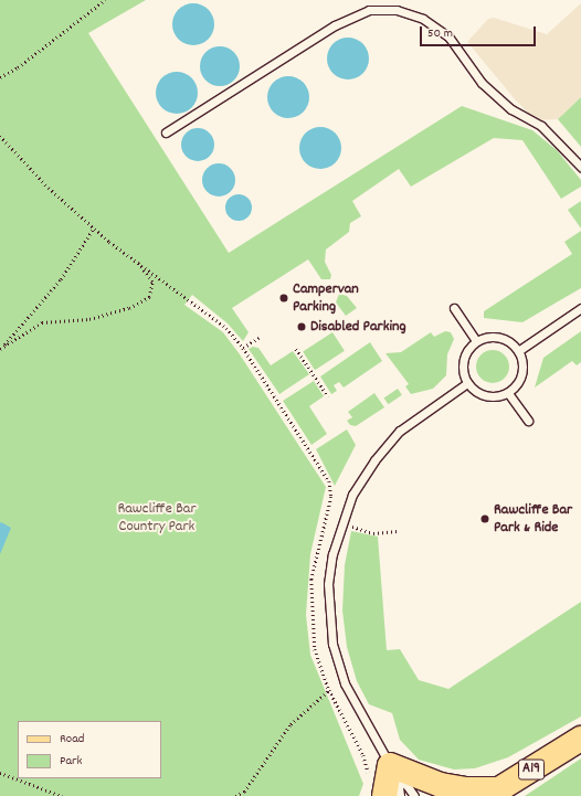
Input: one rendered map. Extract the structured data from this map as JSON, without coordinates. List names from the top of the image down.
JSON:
{
  "streets": {
    "main road": ["A19"]
  },
  "parks": ["Rawcliffe Bar Country Park"],
  "places": ["Campervan Parking", "Disabled Parking", "Rawcliffe Bar Park & Ride"],
  "legend": ["Road", "Park"],
  "scale_bar": "50 m"
}
